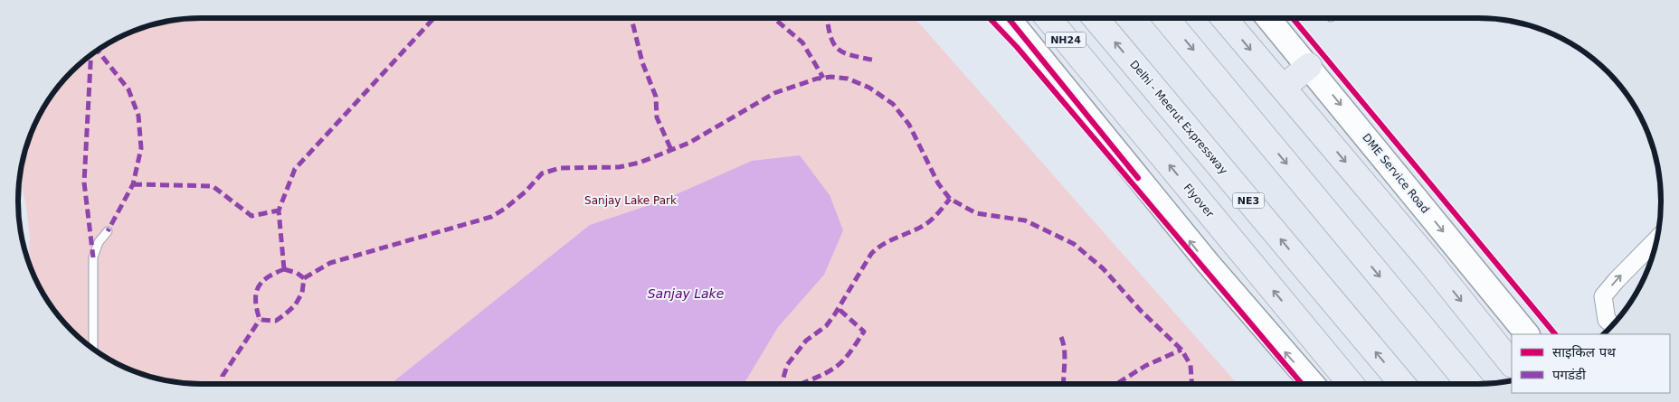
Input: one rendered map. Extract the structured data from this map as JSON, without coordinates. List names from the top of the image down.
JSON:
{
  "streets": {
    "highway": [
      "NH24",
      "Delhi - Meerut Expressway",
      "Flyover",
      "NE3"
    ],
    "street": ["DME Service Road"]
  },
  "water": ["Sanjay Lake"],
  "parks": ["Sanjay Lake Park"],
  "legend": ["साइकिल पथ", "पगडंडी"]
}
